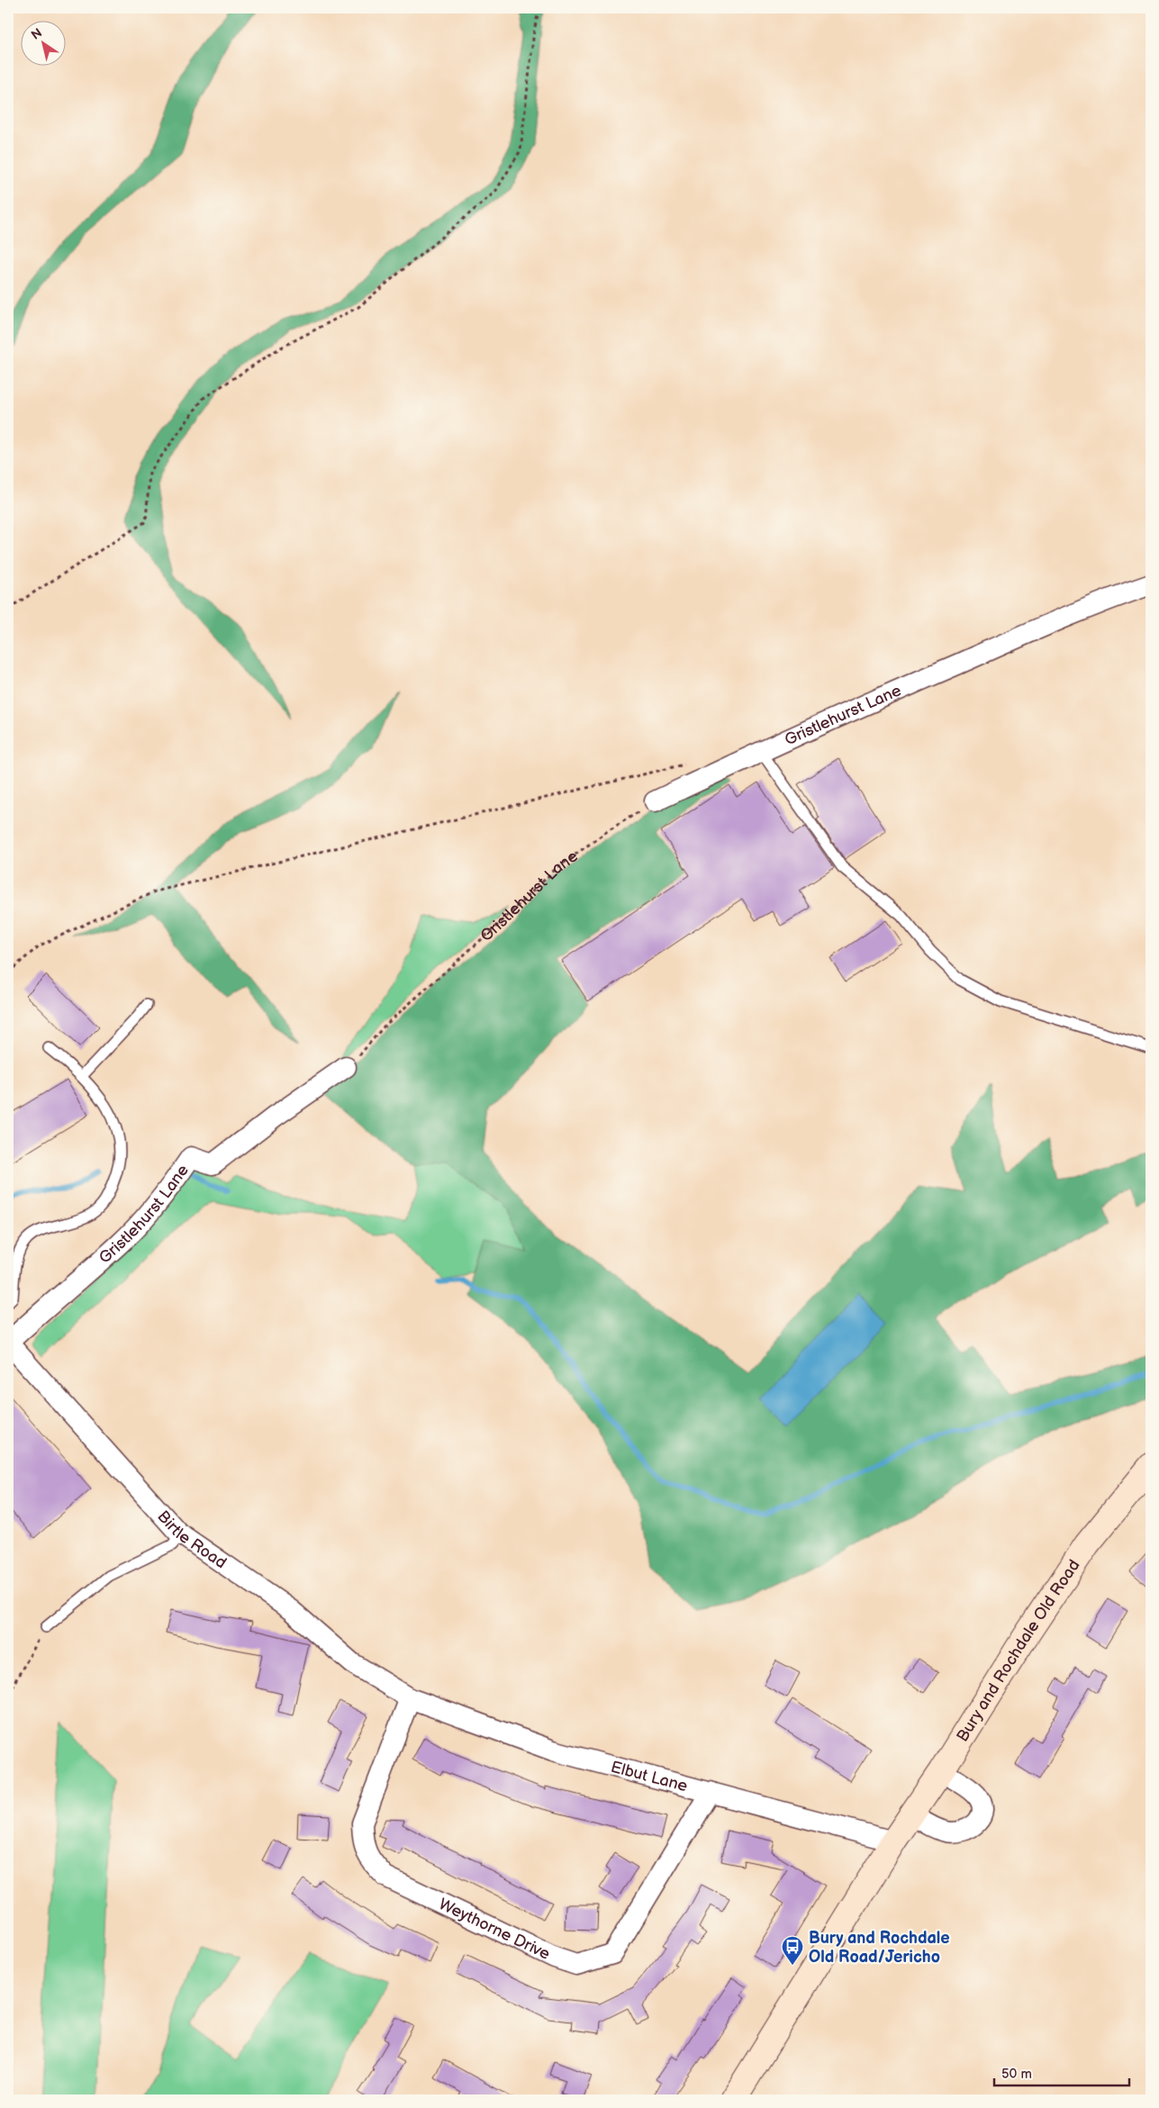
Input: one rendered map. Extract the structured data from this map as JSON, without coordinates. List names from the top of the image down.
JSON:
{
  "streets": {
    "main road": ["Bury and Rochdale Old Road"],
    "street": [
      "Gristlehurst Lane",
      "Birtle Road",
      "Elbut Lane",
      "Weythorne Drive"
    ]
  },
  "crossings": [
    ["Gristlehurst Lane", "Birtle Road"],
    ["Birtle Road", "Elbut Lane"],
    ["Birtle Road", "Weythorne Drive"],
    ["Bury and Rochdale Old Road", "Elbut Lane"],
    ["Elbut Lane", "Weythorne Drive"]
  ],
  "places": {
    "bus stop": ["Bury and Rochdale Old Road/Jericho"]
  },
  "scale_bar": "50 m",
  "north": "top left"
}
